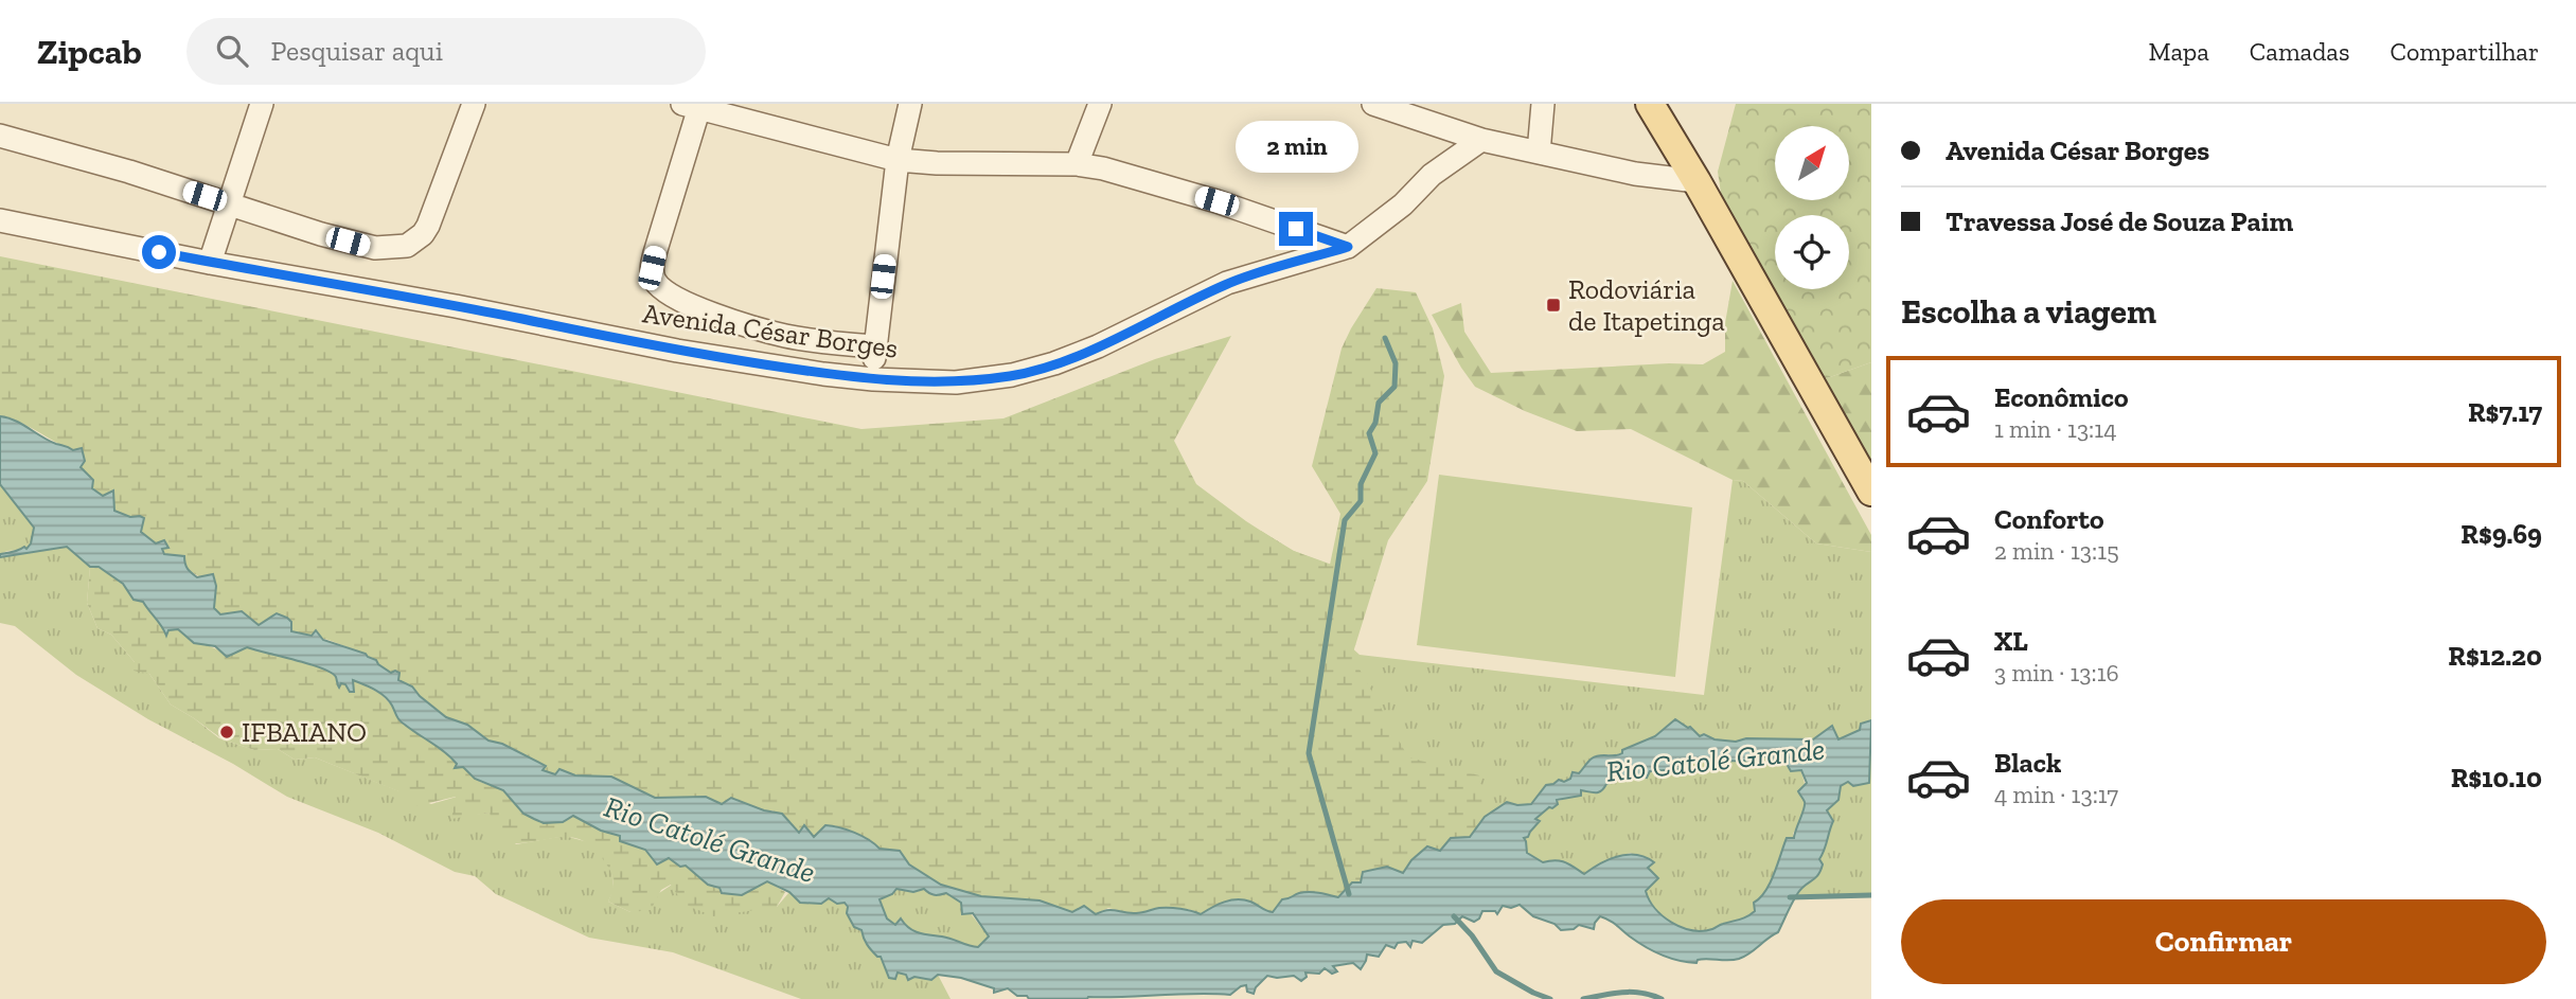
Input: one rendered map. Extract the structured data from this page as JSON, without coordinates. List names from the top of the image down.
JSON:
{
  "streets": {
    "street": ["Avenida César Borges"]
  },
  "water": ["Rio Catolé Grande"],
  "places": {
    "transit": ["Rodoviária de Itapetinga"],
    "other": ["IFBAIANO"]
  },
  "north": "top right",
  "page": {
    "header": "Zipcab",
    "search": "Pesquisar aqui",
    "nav": ["Mapa", "Camadas", "Compartilhar"],
    "banner": ["Avenida César Borges", "Travessa José de Souza Paim"],
    "bubble": "2 min",
    "heading": "Escolha a viagem",
    "list": [
      {
        "name": "Econômico",
        "note": "1 min · 13:14",
        "value": "R$7.17"
      },
      {
        "name": "Conforto",
        "note": "2 min · 13:15",
        "value": "R$9.69"
      },
      {
        "name": "XL",
        "note": "3 min · 13:16",
        "value": "R$12.20"
      },
      {
        "name": "Black",
        "note": "4 min · 13:17",
        "value": "R$10.10"
      }
    ],
    "buttons": "Confirmar"
  }
}
